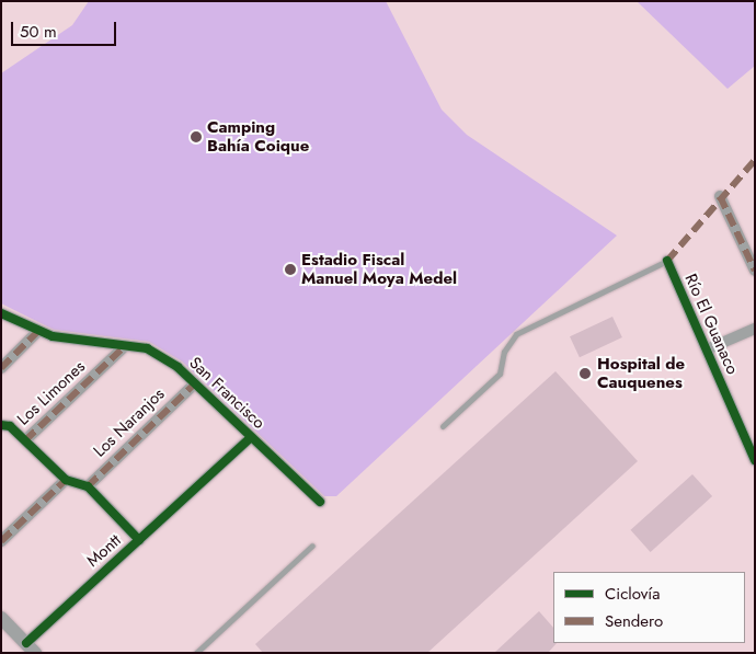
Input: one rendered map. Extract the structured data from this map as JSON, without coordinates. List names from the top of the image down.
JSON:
{
  "streets": {
    "street": [
      "Río El Guanaco",
      "Los Limones",
      "San Francisco",
      "Los Naranjos",
      "Montt"
    ]
  },
  "crossings": [
    ["Los Limones", "San Francisco"],
    ["San Francisco", "Los Naranjos"],
    ["San Francisco", "Montt"]
  ],
  "places": ["Camping Bahía Coique", "Estadio Fiscal Manuel Moya Medel", "Hospital de Cauquenes"],
  "legend": ["Ciclovía", "Sendero"],
  "scale_bar": "50 m"
}
